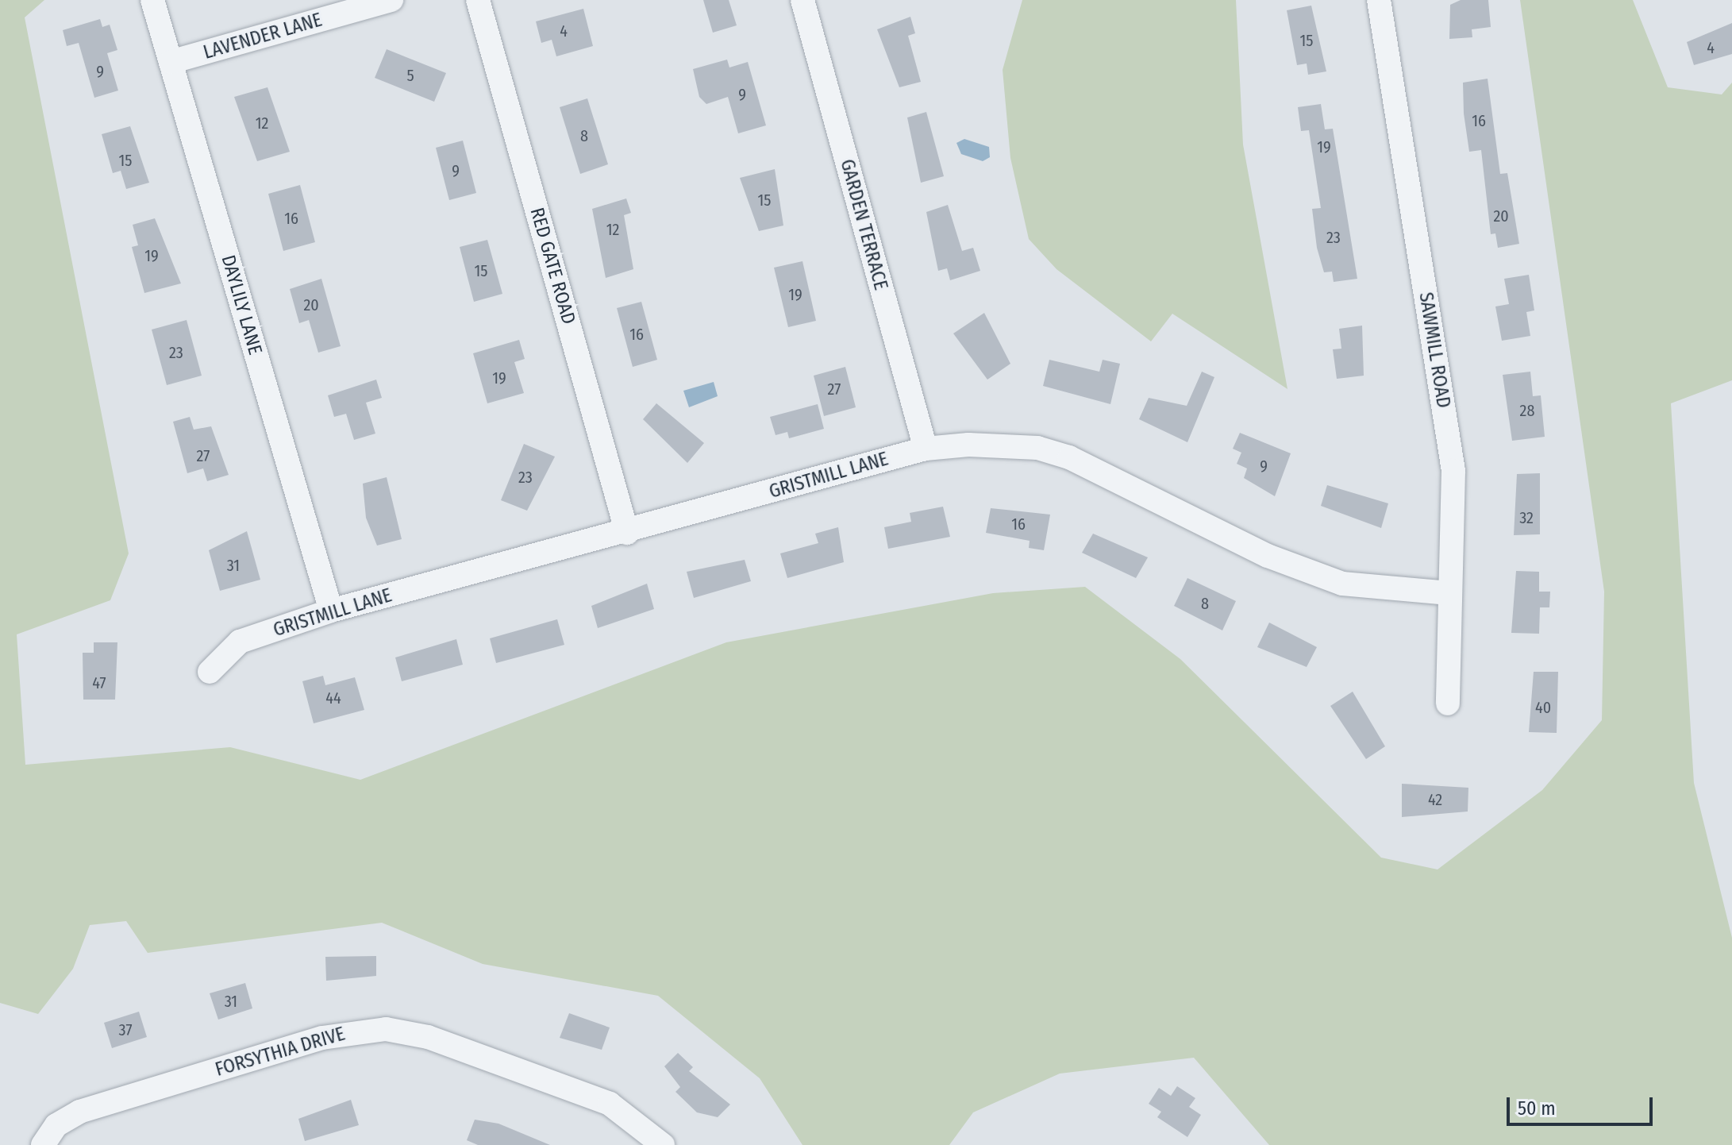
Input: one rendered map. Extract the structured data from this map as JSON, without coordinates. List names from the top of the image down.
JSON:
{
  "streets": {
    "street": [
      "LAVENDER LANE",
      "GARDEN TERRACE",
      "RED GATE ROAD",
      "DAYLILY LANE",
      "SAWMILL ROAD",
      "GRISTMILL LANE",
      "FORSYTHIA DRIVE"
    ]
  },
  "crossings": [
    ["LAVENDER LANE", "DAYLILY LANE"],
    ["GARDEN TERRACE", "GRISTMILL LANE"],
    ["RED GATE ROAD", "GRISTMILL LANE"],
    ["DAYLILY LANE", "GRISTMILL LANE"],
    ["SAWMILL ROAD", "GRISTMILL LANE"]
  ],
  "house_numbers": [
    "4",
    "15",
    "4",
    "9",
    "5",
    "9",
    "16",
    "12",
    "8",
    "19",
    "15",
    "9",
    "15",
    "20",
    "16",
    "12",
    "23",
    "19",
    "15",
    "19",
    "20",
    "16",
    "23",
    "19",
    "27",
    "28",
    "27",
    "9",
    "23",
    "32",
    "16",
    "31",
    "8",
    "47",
    "44",
    "40",
    "42",
    "31",
    "37"
  ],
  "scale_bar": "50 m"
}
